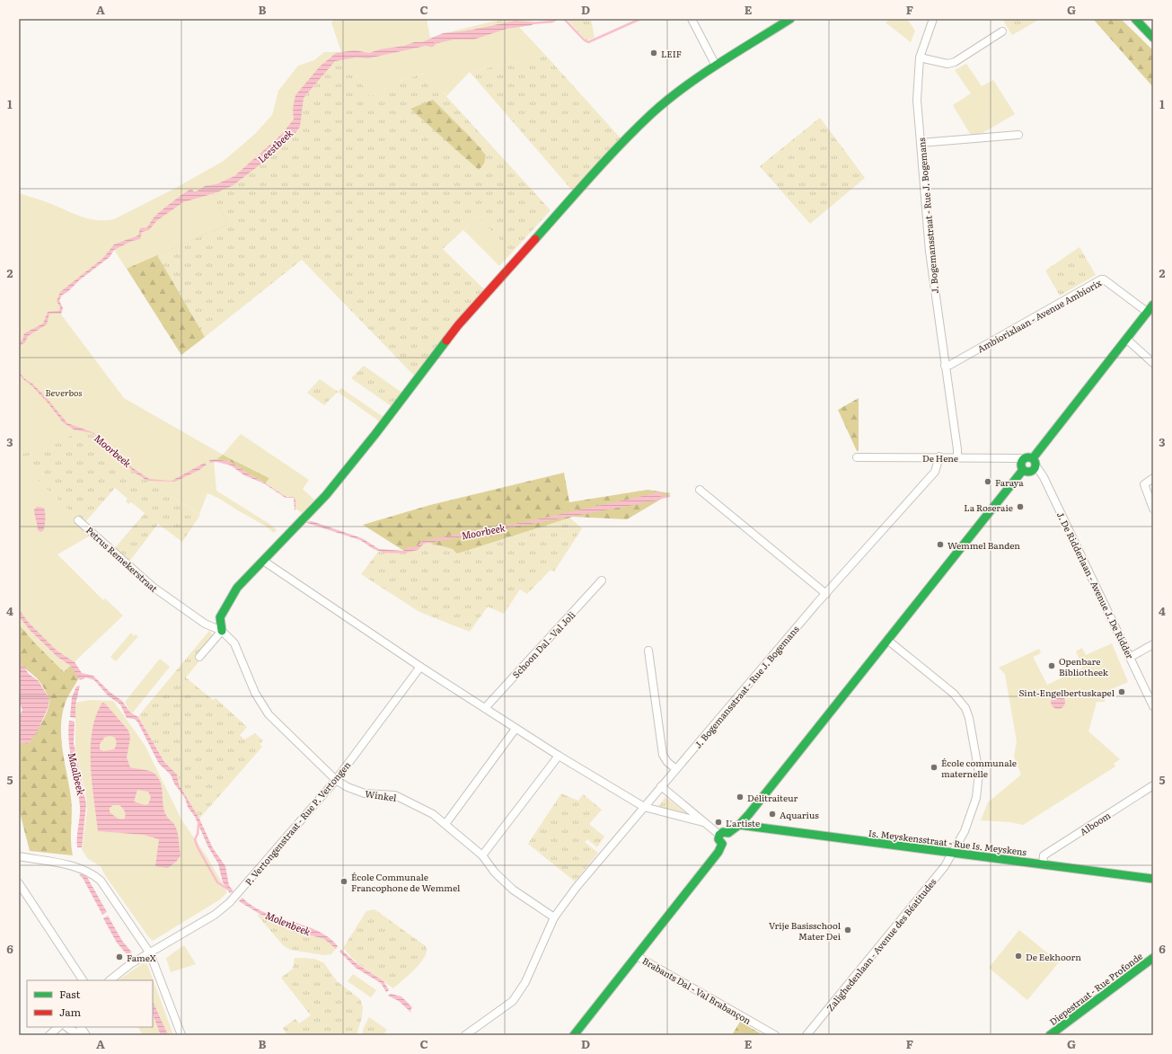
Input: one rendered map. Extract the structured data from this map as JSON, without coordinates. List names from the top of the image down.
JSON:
{
  "streets": {
    "main road": ["Is. Meyskensstraat - Rue Is. Meyskens", "Diepestraat - Rue Profonde"],
    "street": [
      "J. Bogemansstraat - Rue J. Bogemans",
      "Ambiorixlaan - Avenue Ambiorix",
      "De Hene",
      "Petrus Remekerstraat",
      "J. De Ridderlaan - Avenue J. De Ridder",
      "Schoon Dal - Val Joli",
      "Winkel",
      "P. Vertongenstraat - Rue P. Vertongen",
      "Alboom",
      "Zalighedenlaan - Avenue des Béatitudes",
      "Brabants Dal - Val Brabançon"
    ]
  },
  "crossings": [
    ["J. Bogemansstraat - Rue J. Bogemans", "Ambiorixlaan - Avenue Ambiorix"],
    ["J. Bogemansstraat - Rue J. Bogemans", "De Hene"],
    ["J. Bogemansstraat - Rue J. Bogemans", "Winkel"],
    ["De Hene", "J. De Ridderlaan - Avenue J. De Ridder"],
    ["Petrus Remekerstraat", "Winkel"],
    ["Winkel", "P. Vertongenstraat - Rue P. Vertongen"],
    ["Alboom", "Is. Meyskensstraat - Rue Is. Meyskens"],
    ["Is. Meyskensstraat - Rue Is. Meyskens", "Zalighedenlaan - Avenue des Béatitudes"]
  ],
  "water": [
    "Leestbeek",
    "Moorbeek",
    "Maalbeek",
    "Molenbeek"
  ],
  "parks": ["Beverbos"],
  "places": [
    "LEIF",
    "Faraya",
    "La Roseraie",
    "Wemmel Banden",
    "Openbare Bibliotheek",
    "Sint-Engelbertuskapel",
    "École communale maternelle",
    "Délitraiteur",
    "Aquarius",
    "L'artiste",
    "École Communale Francophone de Wemmel",
    "Vrije Basisschool Mater Dei",
    "De Eekhoorn",
    "FameX"
  ],
  "legend": ["Fast", "Jam"],
  "grid": {
    "columns": [
      "A",
      "B",
      "C",
      "D",
      "E",
      "F",
      "G"
    ],
    "rows": [
      "1",
      "2",
      "3",
      "4",
      "5",
      "6"
    ]
  }
}
